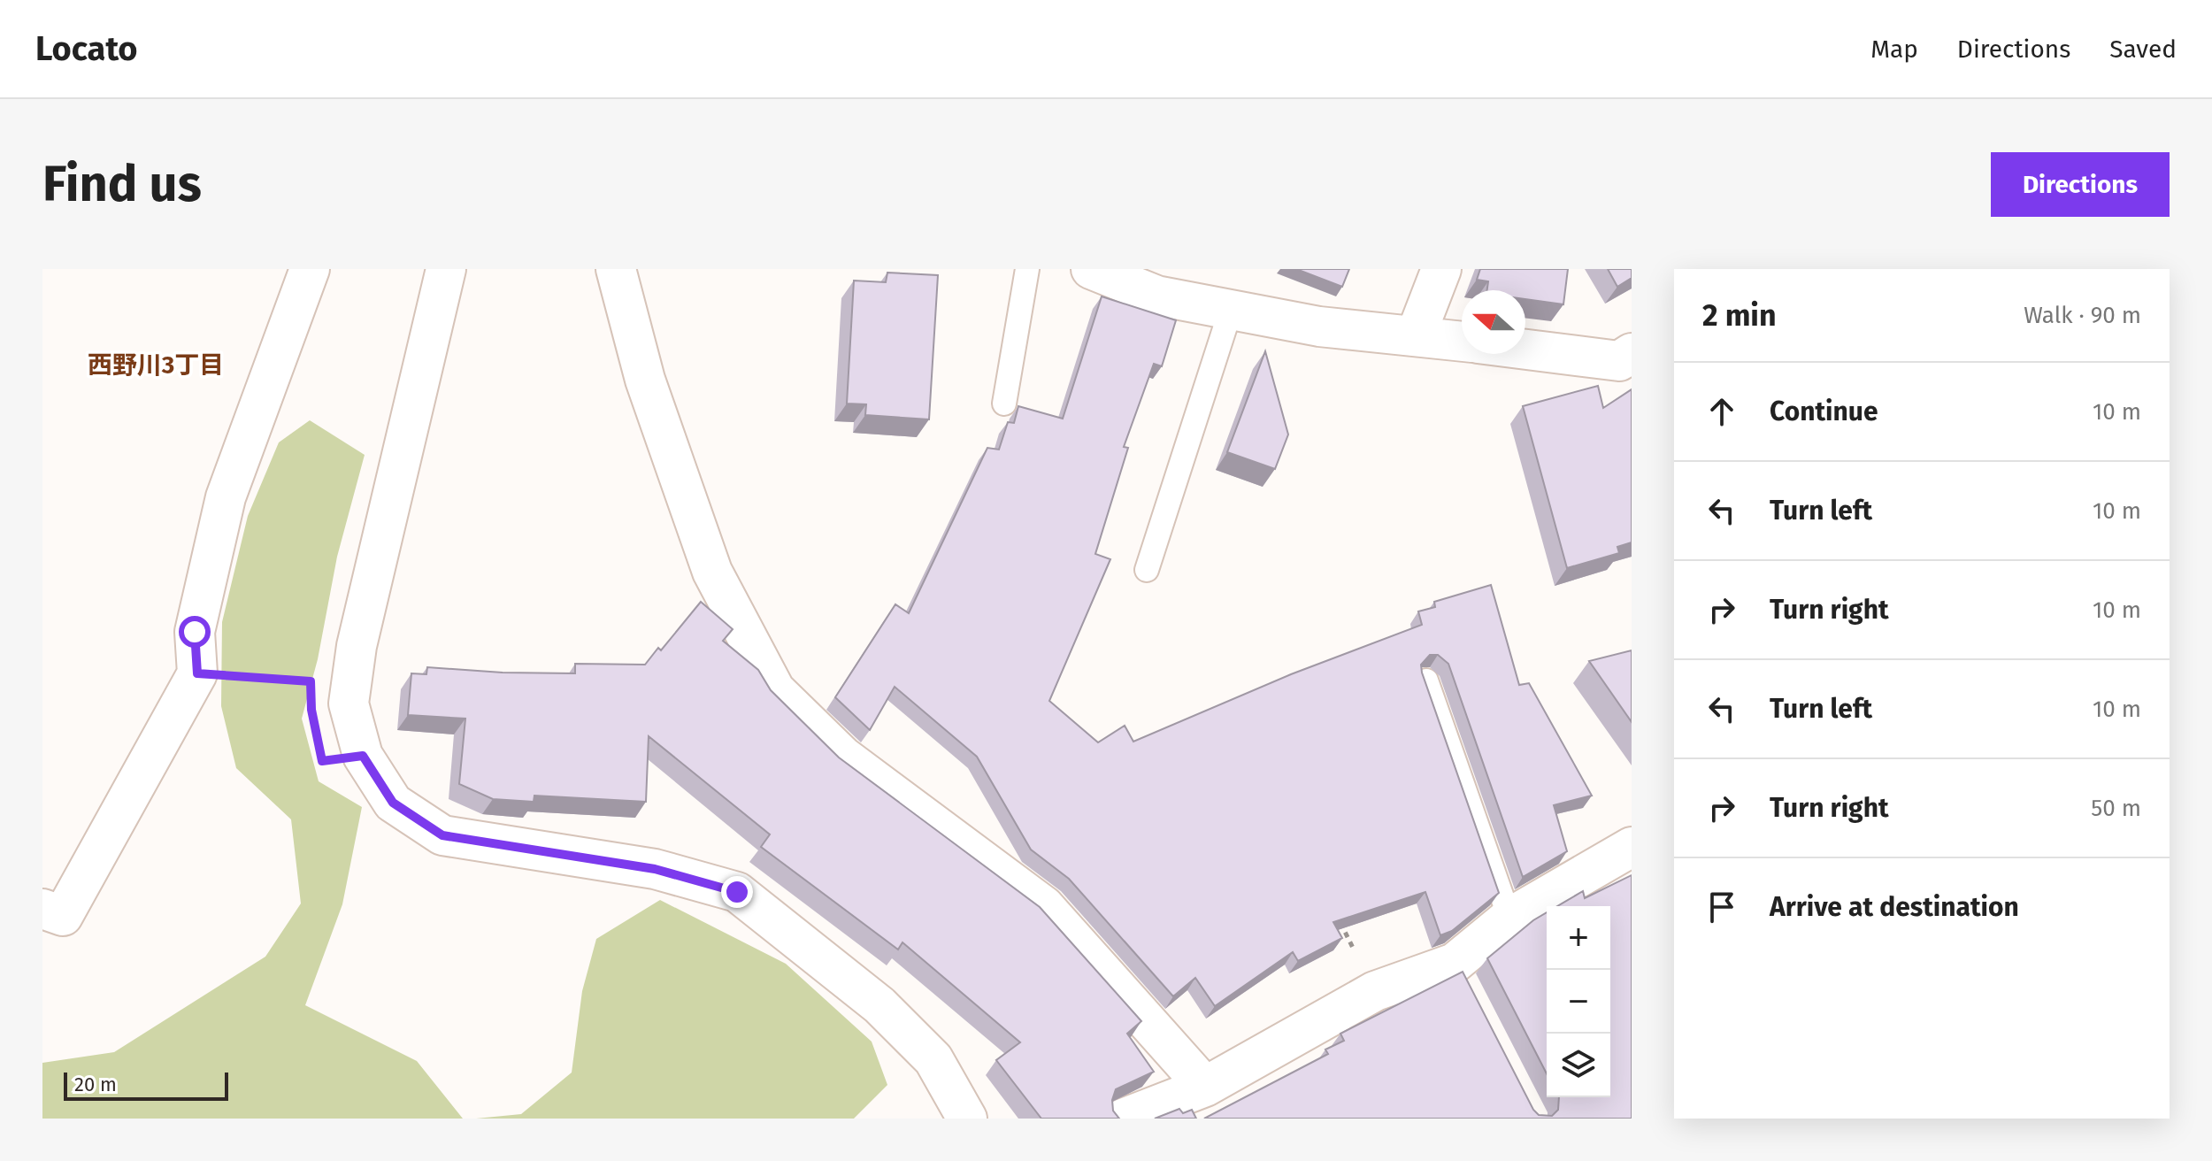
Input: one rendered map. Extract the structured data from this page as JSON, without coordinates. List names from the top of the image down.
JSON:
{
  "districts": ["西野川3丁目"],
  "scale_bar": "20 m",
  "north": "left",
  "page": {
    "header": "Locato",
    "nav": ["Map", "Directions", "Saved"],
    "buttons": "Directions",
    "title": "Find us",
    "heading": ["2 min", "Walk · 90 m"],
    "list": [
      ["Continue", "10 m"],
      ["Turn left", "10 m"],
      ["Turn right", "10 m"],
      ["Turn left", "10 m"],
      ["Turn right", "50 m"],
      "Arrive at destination"
    ],
    "map_buttons": ["+", "−"],
    "scale": "20 m"
  }
}
